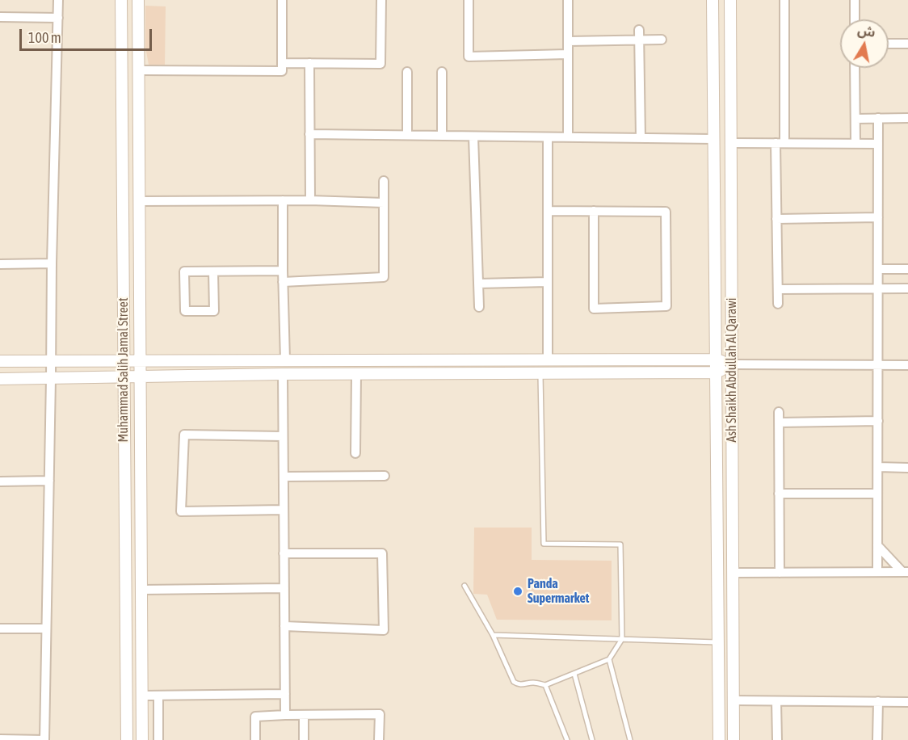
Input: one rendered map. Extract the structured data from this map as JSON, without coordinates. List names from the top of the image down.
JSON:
{
  "streets": {
    "street": ["Muhammad Salih Jamal Street", "Ash Shaikh Abdullah Al Qarawi"]
  },
  "places": ["Panda Supermarket"],
  "scale_bar": "100 m",
  "north": "top"
}
